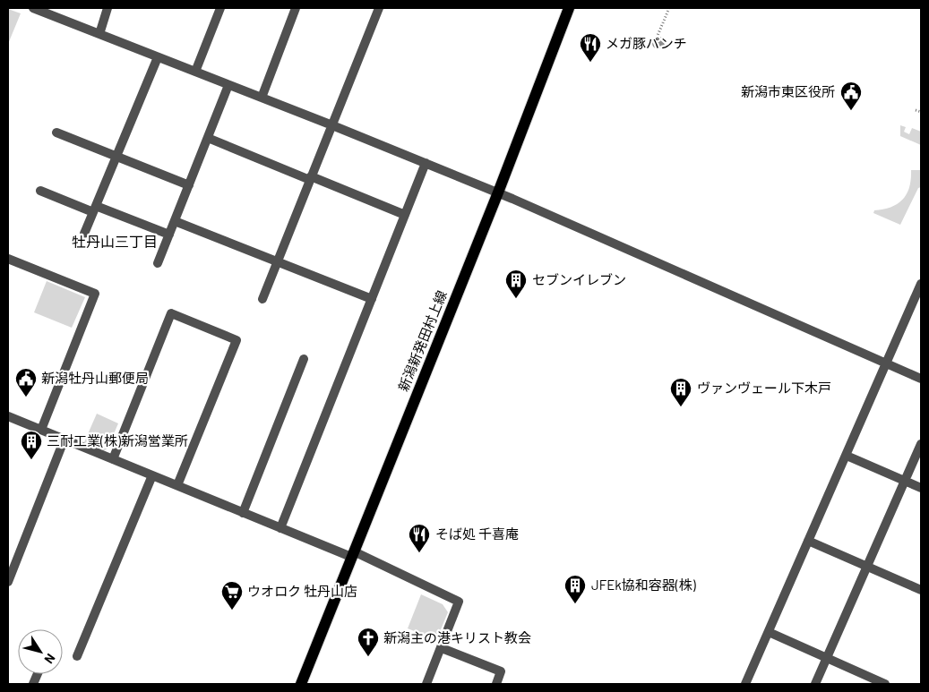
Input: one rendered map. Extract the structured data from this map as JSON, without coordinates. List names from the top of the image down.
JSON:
{
  "streets": {
    "main road": ["新潟新発田村上線"]
  },
  "districts": ["牡丹山三丁目"],
  "places": {
    "restaurant": ["メガ豚パンチ", "そば処 千喜庵"],
    "public building": ["新潟市東区役所", "新潟牡丹山郵便局"],
    "building": [
      "セブンイレブン",
      "ヴァンヴェール下木戸",
      "三耐工業(株)新潟営業所",
      "JFEk協和容器(株)"
    ],
    "supermarket": ["ウオロク 牡丹山店"],
    "church": ["新潟主の港キリスト教会"]
  },
  "north": "bottom right"
}
